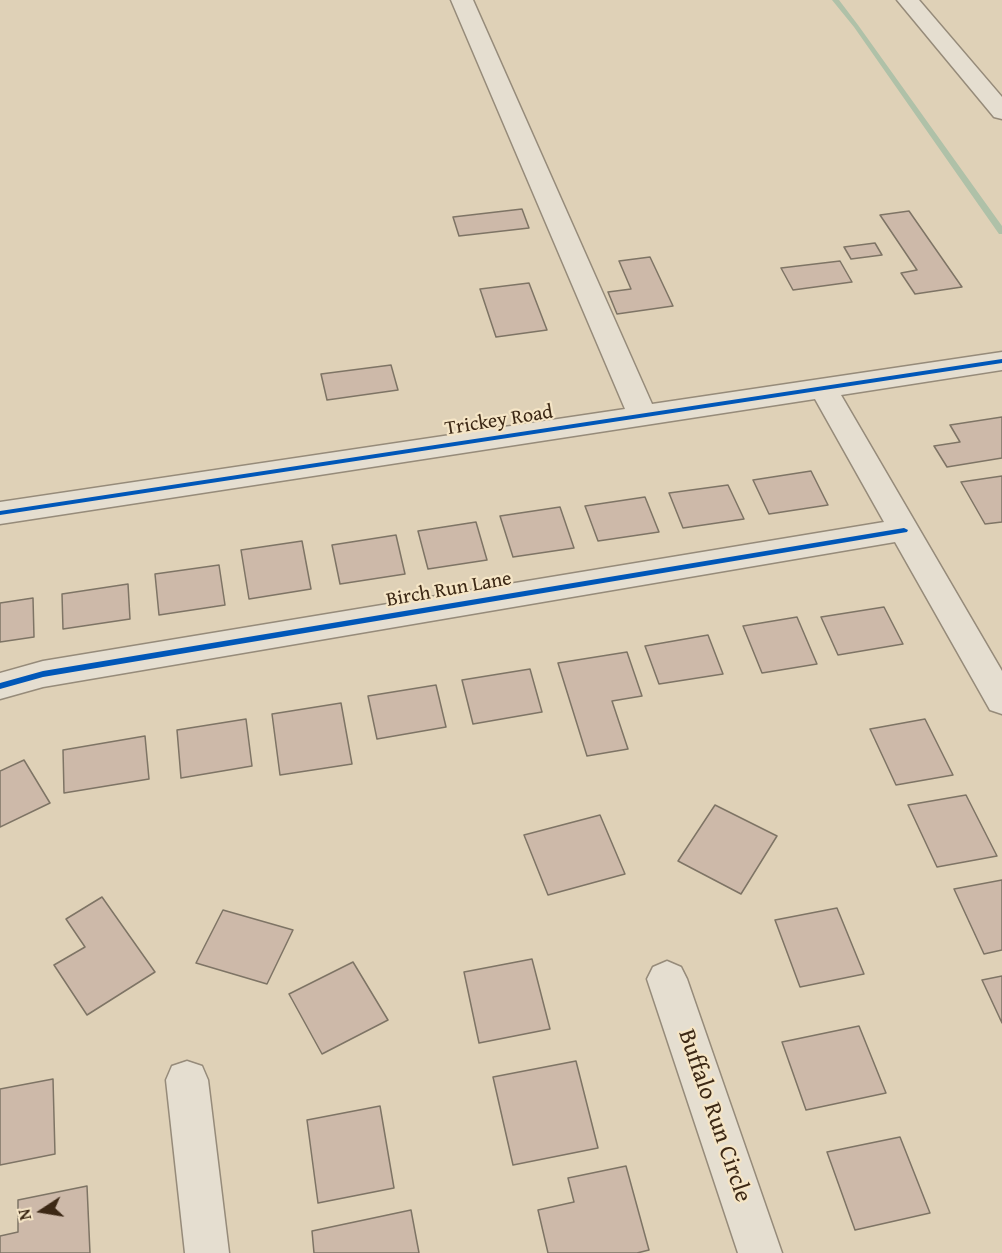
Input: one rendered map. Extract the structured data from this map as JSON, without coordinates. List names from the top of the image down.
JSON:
{
  "streets": {
    "street": ["Trickey Road", "Birch Run Lane", "Buffalo Run Circle"]
  },
  "north": "left"
}
